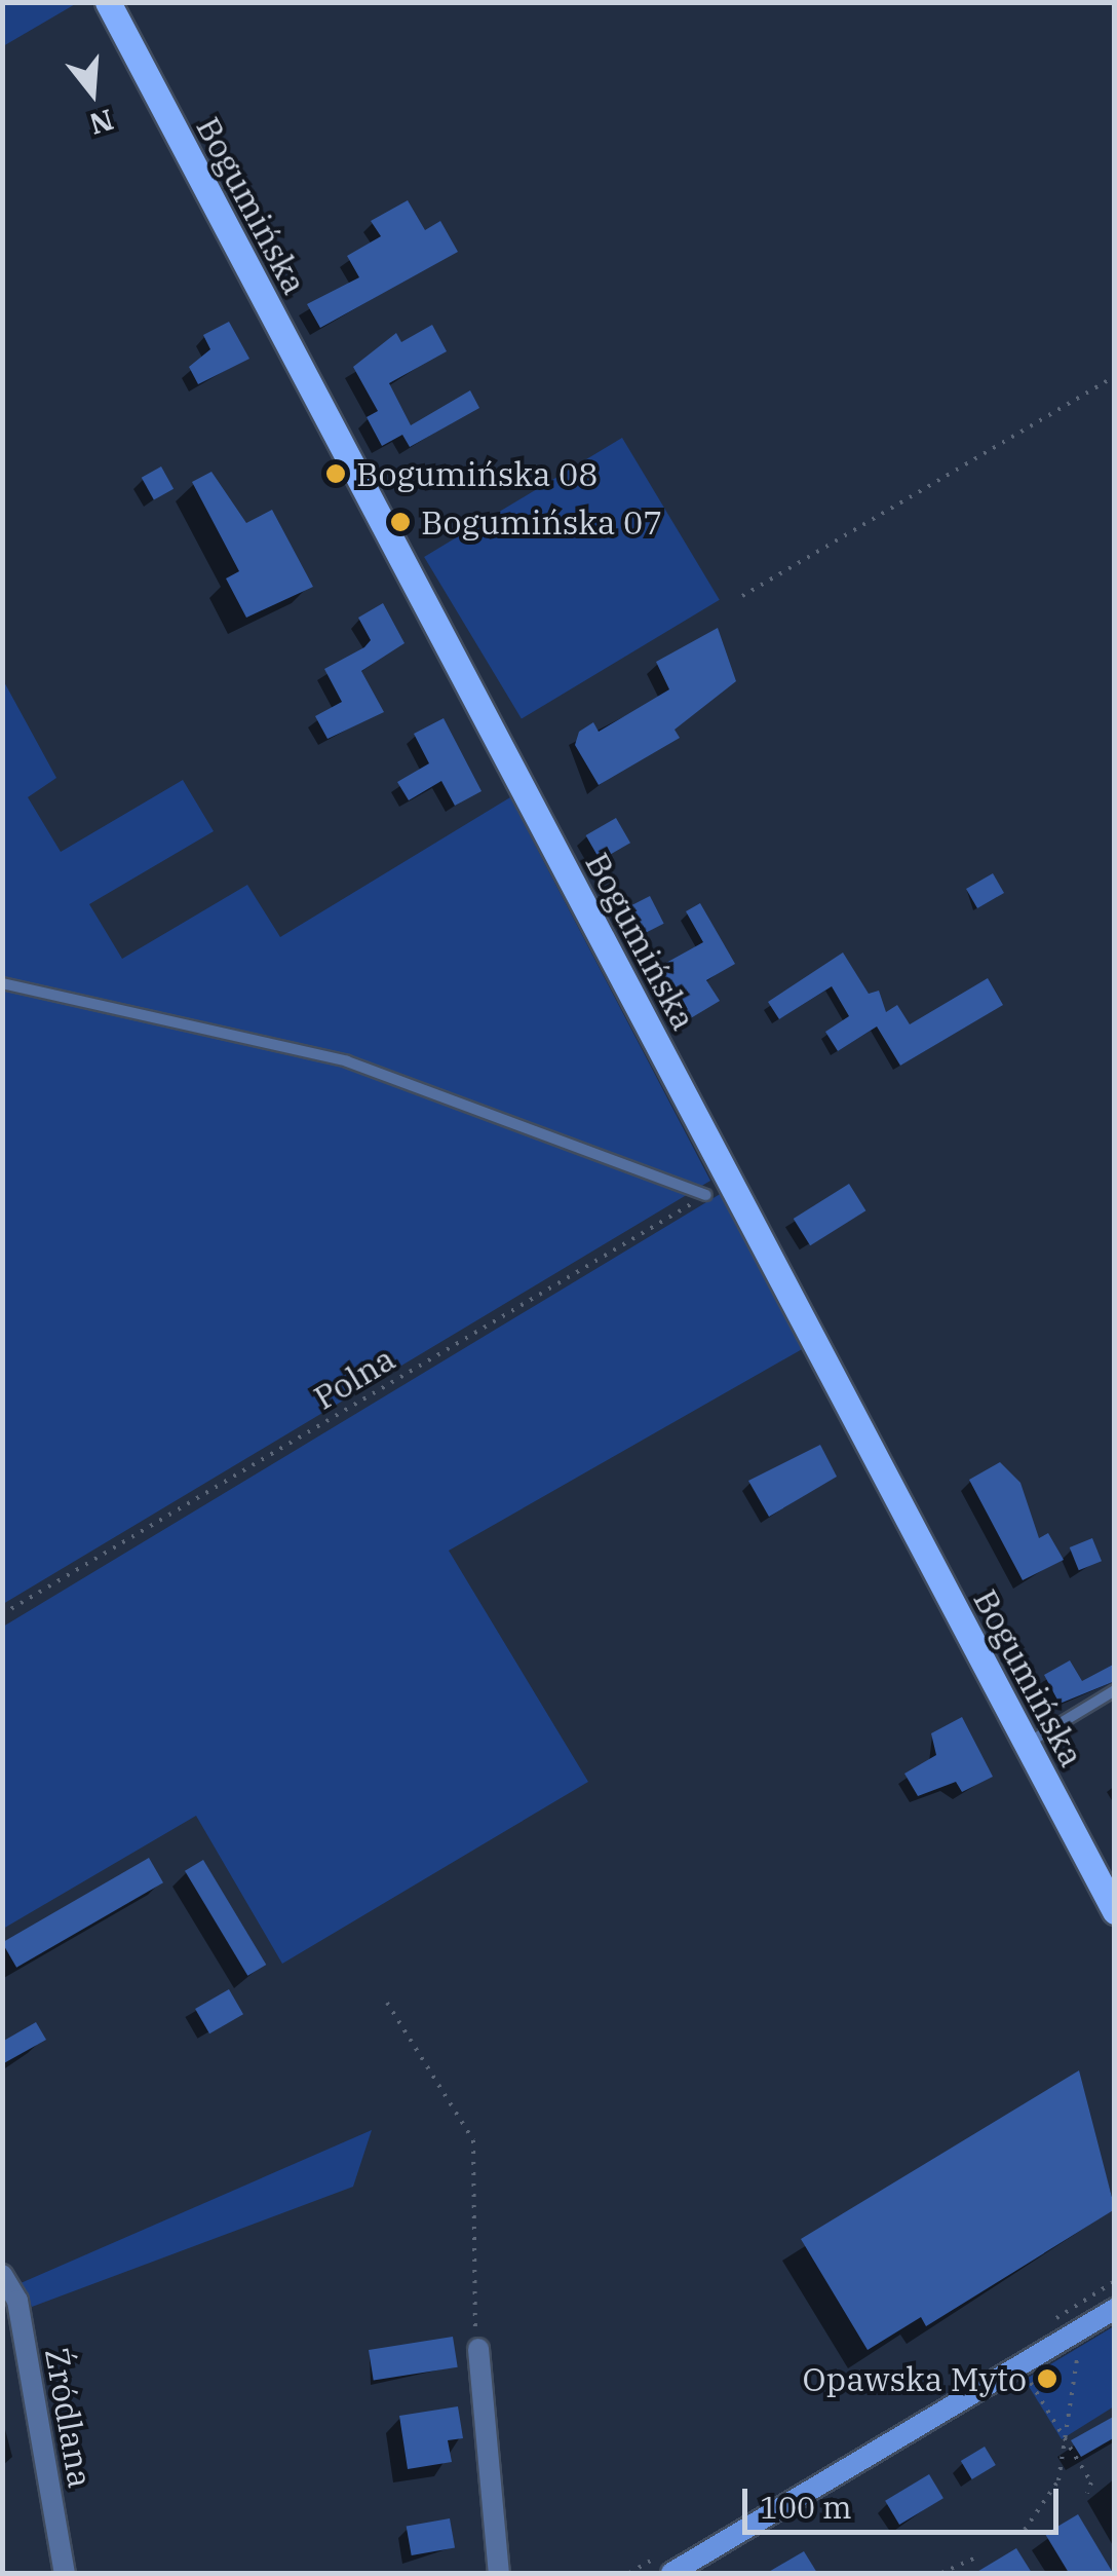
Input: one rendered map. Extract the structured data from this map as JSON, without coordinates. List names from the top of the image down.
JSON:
{
  "streets": {
    "main road": ["Bogumińska"],
    "street": ["Źródlana"],
    "path": ["Polna"]
  },
  "places": ["Bogumińska 08", "Bogumińska 07", "Opawska Myto"],
  "scale_bar": "100 m",
  "north": "bottom"
}
